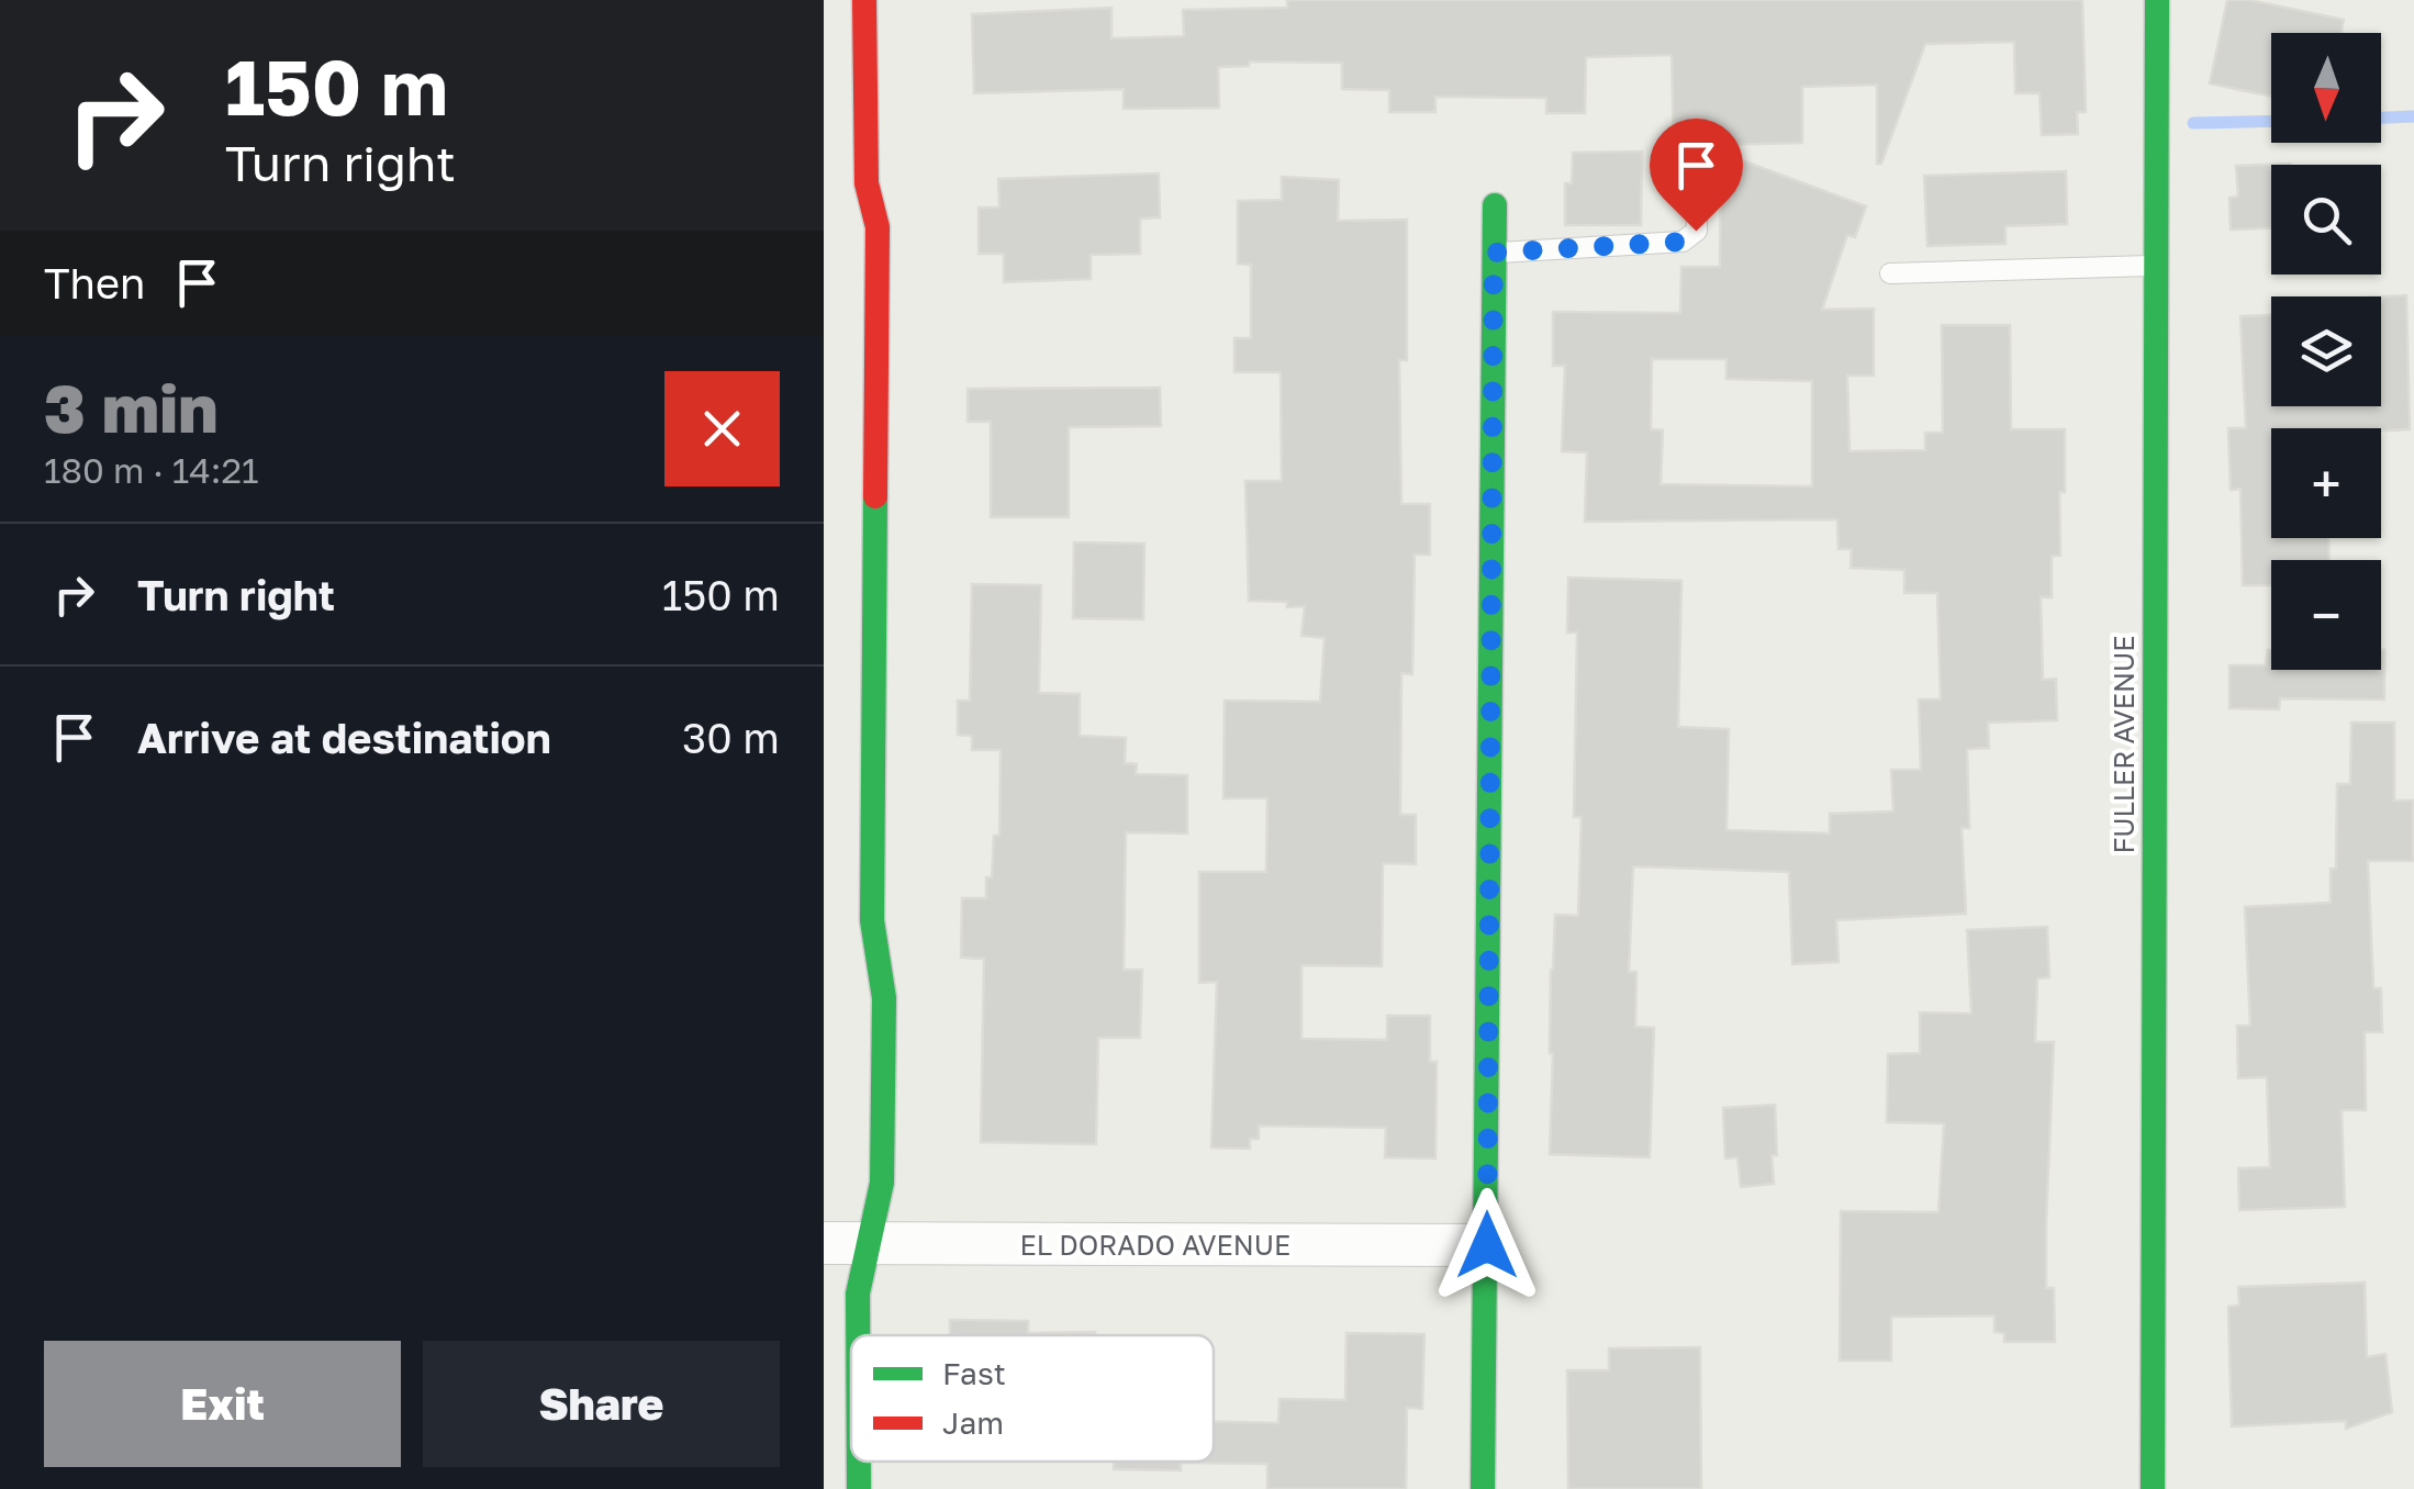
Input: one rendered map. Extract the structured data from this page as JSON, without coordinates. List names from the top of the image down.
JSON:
{
  "streets": {
    "street": ["FULLER AVENUE", "EL DORADO AVENUE"]
  },
  "legend": ["Fast", "Jam"],
  "north": "bottom",
  "page": {
    "turn": ["150 m", "Turn right"],
    "map_buttons": ["+", "−"],
    "then": "Then",
    "heading": ["3 min", "180 m · 14:21"],
    "list": [
      {
        "name": "Turn right",
        "value": "150 m"
      },
      {
        "name": "Arrive at destination",
        "value": "30 m"
      }
    ],
    "buttons": ["Exit", "Share"]
  }
}
